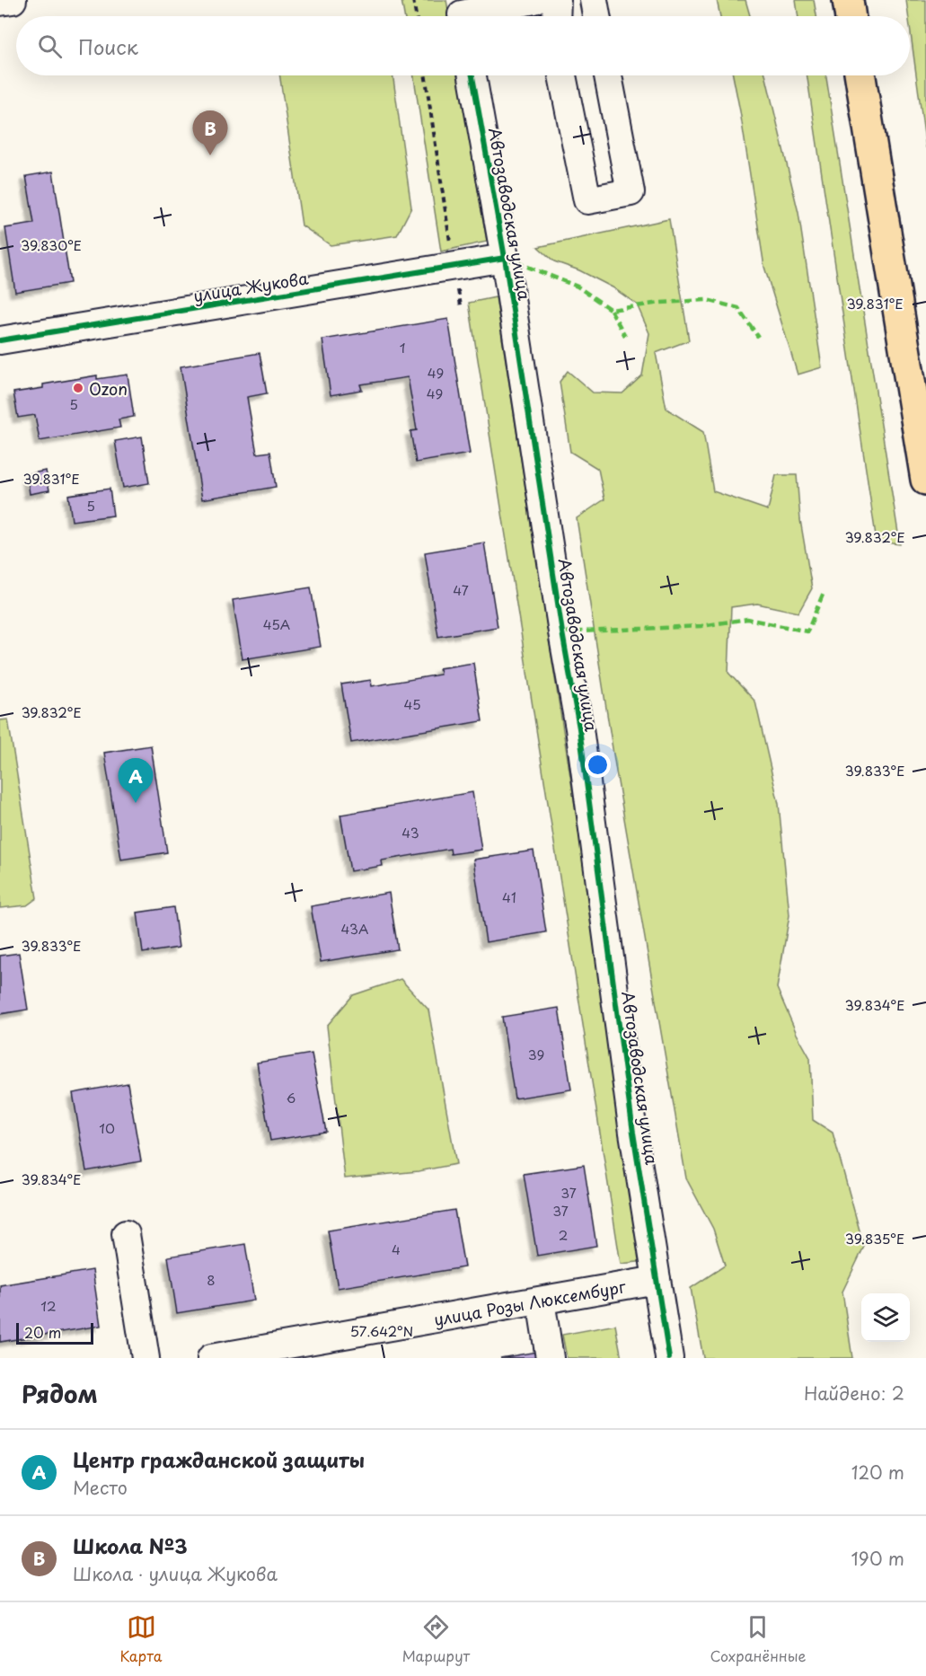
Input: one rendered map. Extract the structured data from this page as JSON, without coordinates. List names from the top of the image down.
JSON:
{
  "streets": {
    "street": ["Автозаводская улица", "улица Жукова", "улица Розы Люксембург"]
  },
  "crossings": [
    ["Автозаводская улица", "улица Жукова"],
    ["Автозаводская улица", "улица Розы Люксембург"]
  ],
  "places": ["Ozon"],
  "house_numbers": [
    "1",
    "49",
    "49",
    "5",
    "5",
    "47",
    "45А",
    "45",
    "43",
    "41",
    "43А",
    "39",
    "6",
    "10",
    "37",
    "37",
    "2",
    "4",
    "8",
    "12"
  ],
  "scale_bar": "20 m",
  "page": {
    "search": "Поиск",
    "pins": ["B", "A"],
    "scale": "20 m",
    "heading": ["Рядом", "Найдено: 2"],
    "list": [
      {
        "mark": "A",
        "name": "Центр гражданской защиты",
        "note": "Место",
        "value": "120 m"
      },
      {
        "mark": "B",
        "name": "Школа №3",
        "note": "Школа · улица Жукова",
        "value": "190 m"
      }
    ],
    "nav": ["Карта", "Маршрут", "Сохранённые"]
  },
  "coordinates": [
    "39.830°E",
    "39.831°E",
    "39.832°E",
    "39.833°E",
    "39.834°E",
    "39.835°E",
    "57.642°N"
  ]
}
